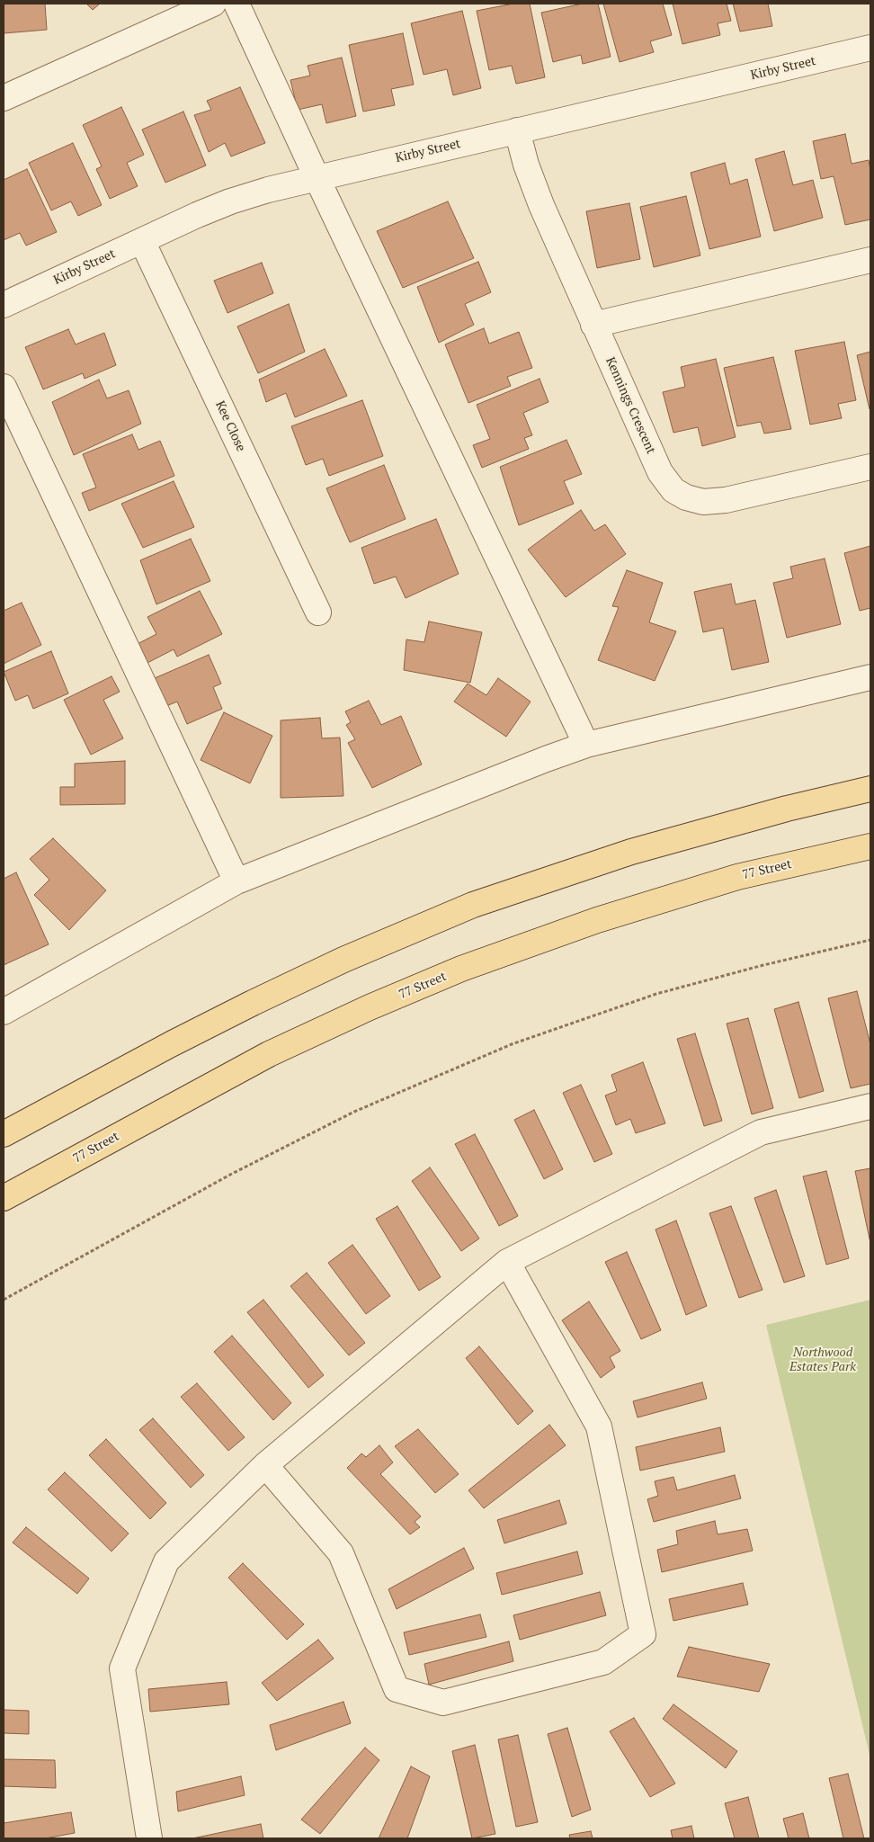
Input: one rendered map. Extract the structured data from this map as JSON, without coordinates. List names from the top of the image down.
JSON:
{
  "streets": {
    "main road": ["77 Street"],
    "street": ["Kirby Street", "Kennings Crescent", "Kee Close"]
  },
  "crossings": [
    ["Kirby Street", "Kennings Crescent"],
    ["Kirby Street", "Kee Close"]
  ],
  "parks": ["Northwood Estates Park"]
}
